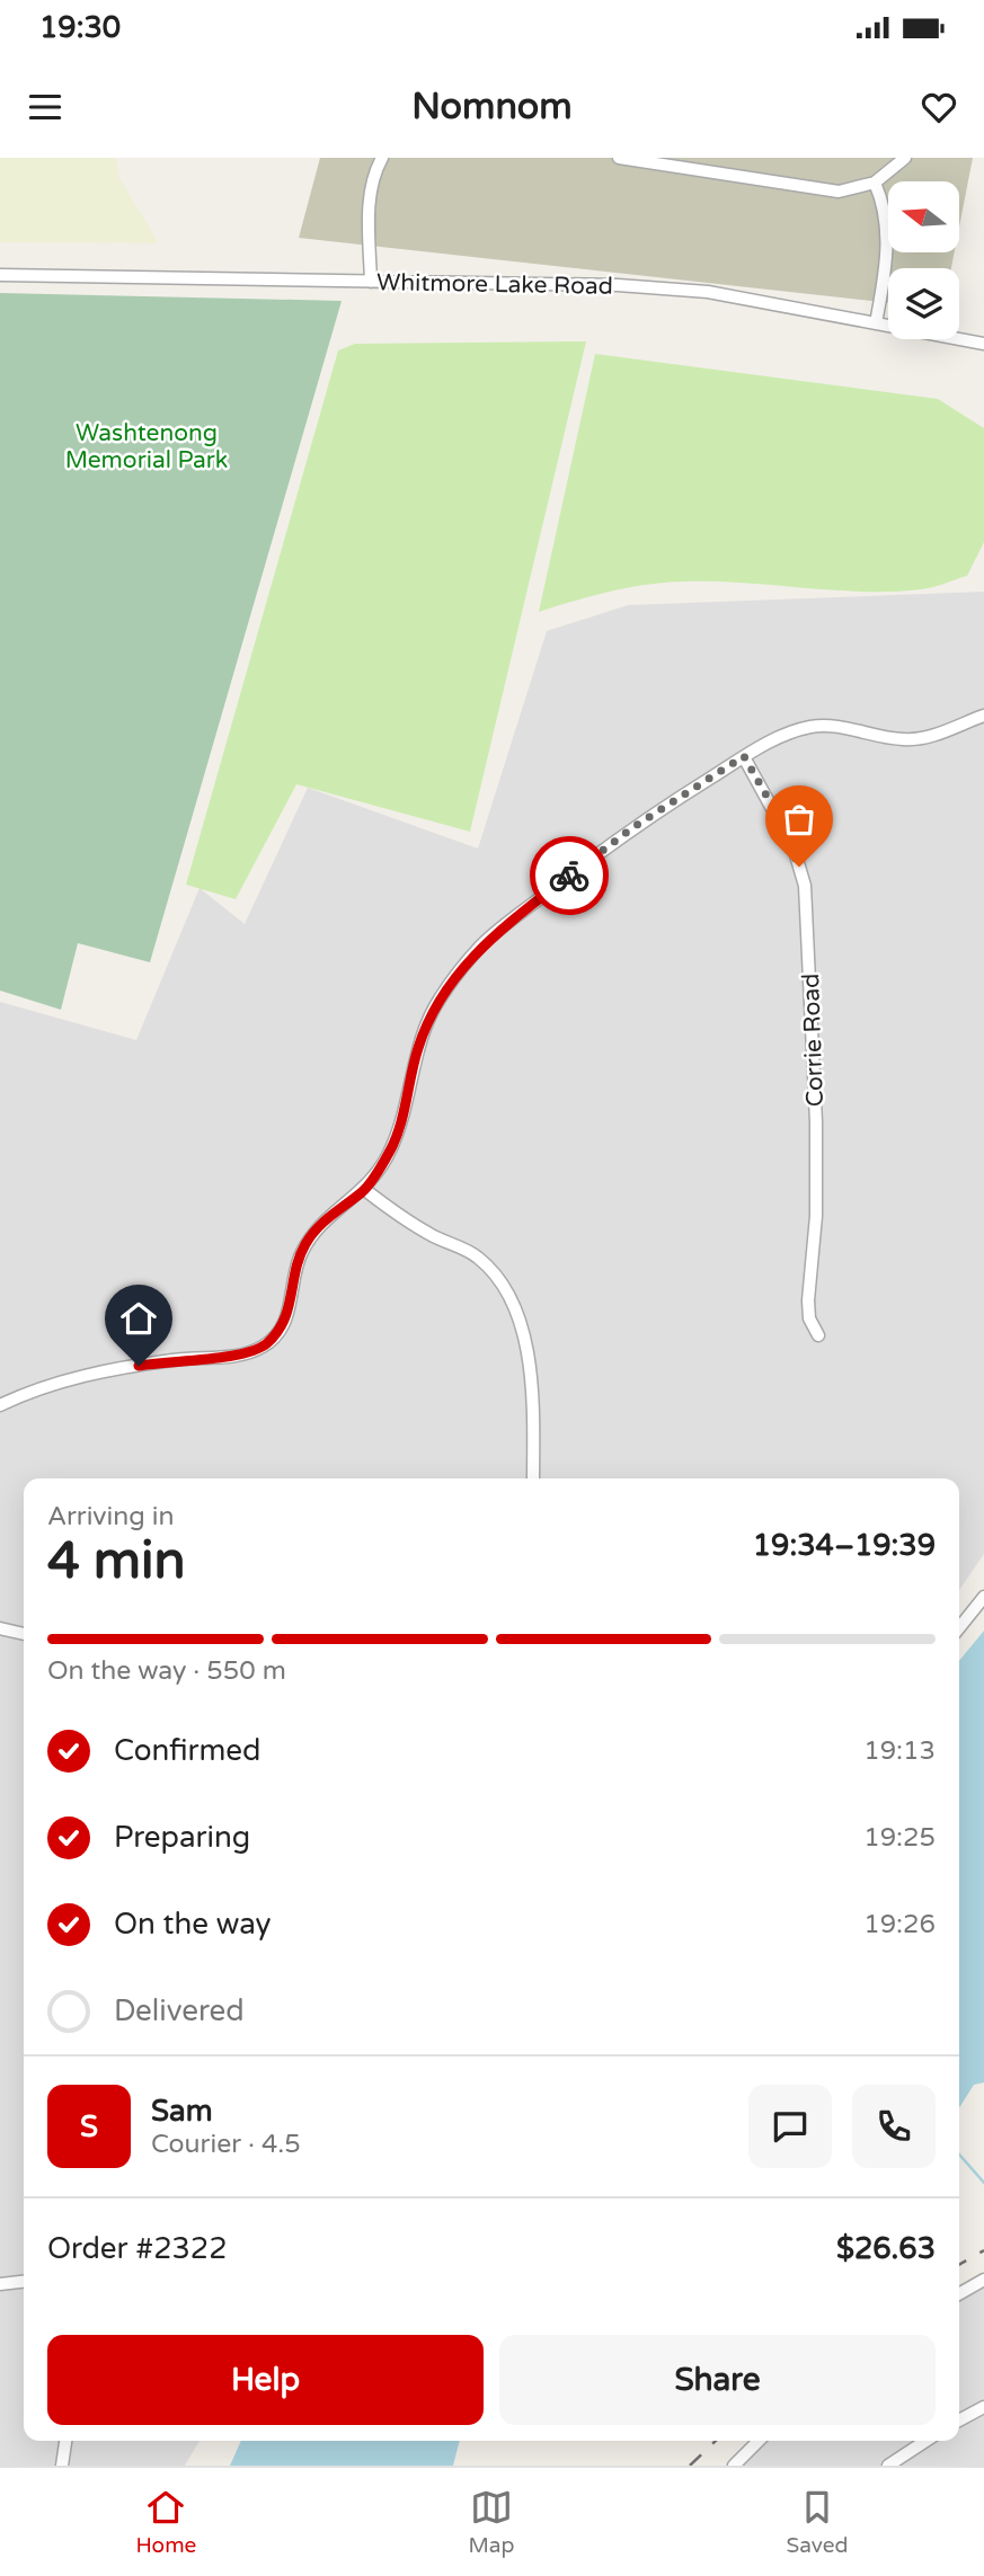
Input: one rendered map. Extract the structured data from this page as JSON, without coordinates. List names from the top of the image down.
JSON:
{
  "streets": {
    "street": ["Whitmore Lake Road", "Corrie Road"]
  },
  "parks": ["Washtenong Memorial Park"],
  "north": "left",
  "page": {
    "status": "19:30",
    "header": "Nomnom",
    "heading": ["4 min", "Arriving in", "19:34–19:39"],
    "panel": [
      "Sam",
      "Courier · 4.5",
      "Order #2322",
      "$26.63"
    ],
    "bar": "On the way · 550 m",
    "list": [
      ["Confirmed", "19:13"],
      ["Preparing", "19:25"],
      ["On the way", "19:26"],
      "Delivered"
    ],
    "round": "S",
    "buttons": ["Help", "Share"],
    "tabs": ["Home", "Map", "Saved"]
  }
}
